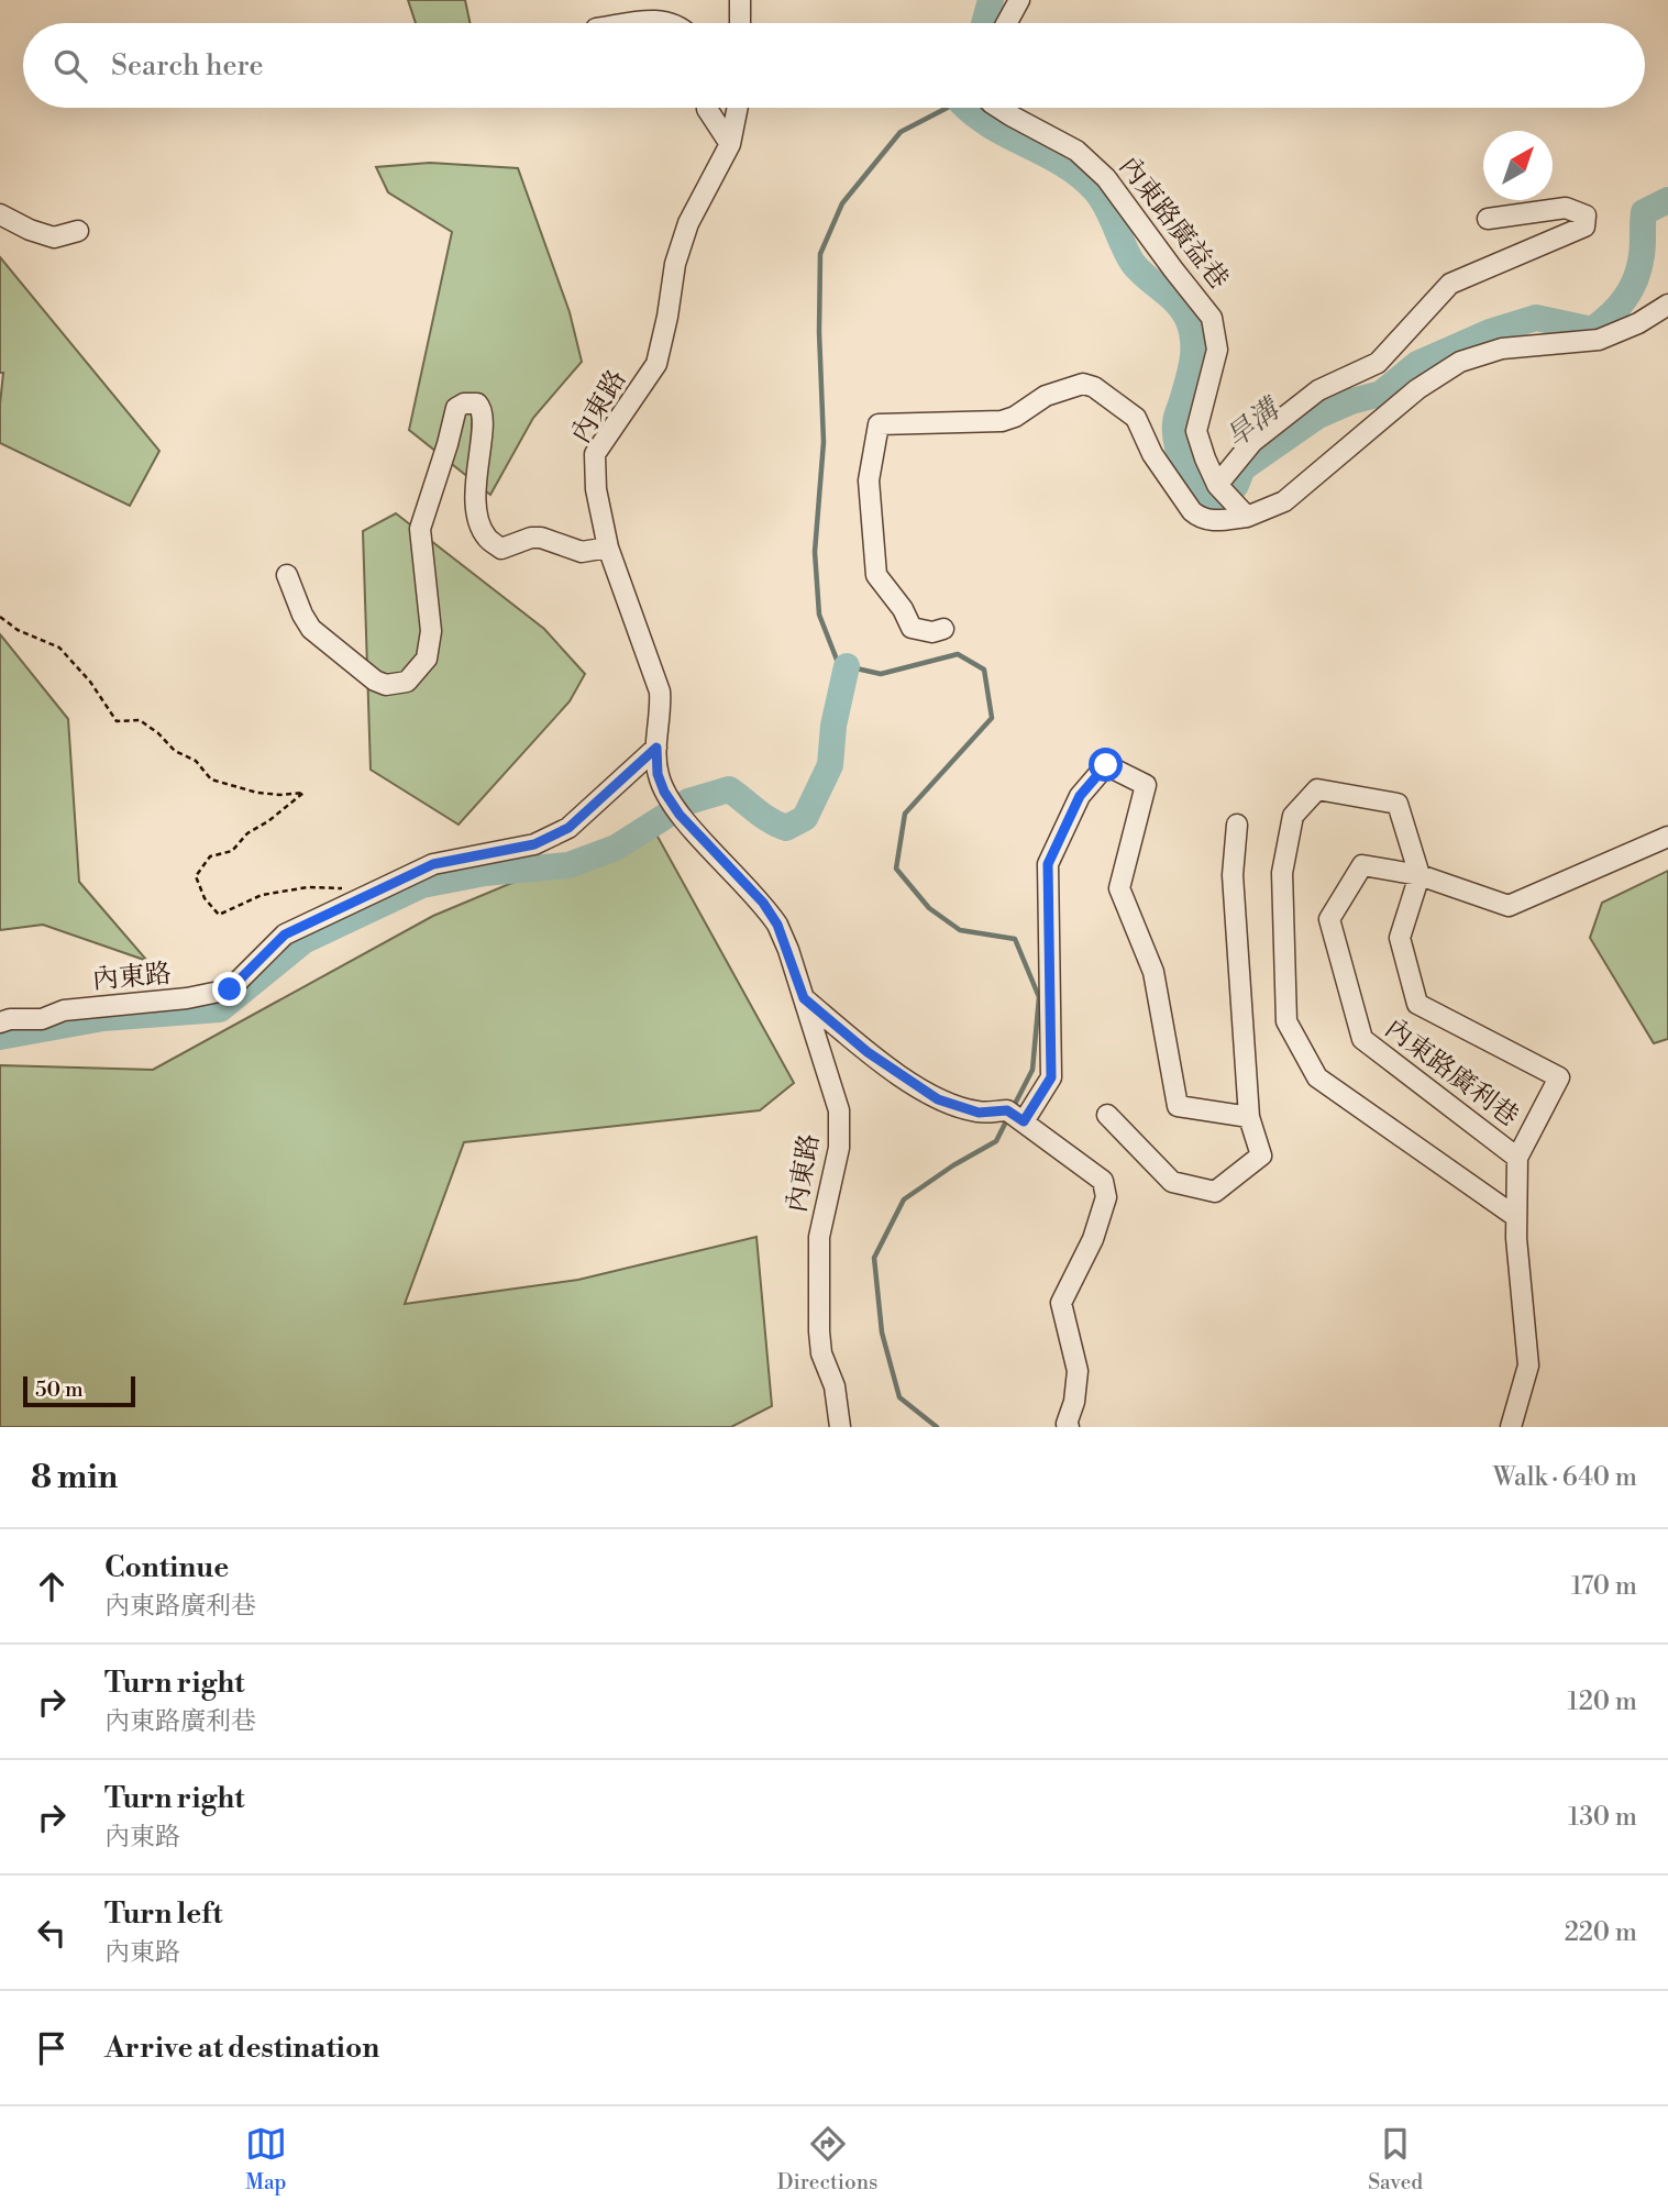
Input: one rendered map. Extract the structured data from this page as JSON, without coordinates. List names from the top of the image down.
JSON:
{
  "streets": {
    "street": ["內東路廣益巷", "內東路", "內東路廣利巷"]
  },
  "water": ["旱溝"],
  "scale_bar": "50 m",
  "north": "top right",
  "page": {
    "search": "Search here",
    "scale": "50 m",
    "heading": ["8 min", "Walk · 640 m"],
    "list": [
      ["Continue", "內東路廣利巷", "170 m"],
      ["Turn right", "內東路廣利巷", "120 m"],
      ["Turn right", "內東路", "130 m"],
      ["Turn left", "內東路", "220 m"],
      "Arrive at destination"
    ],
    "nav": ["Map", "Directions", "Saved"]
  }
}
